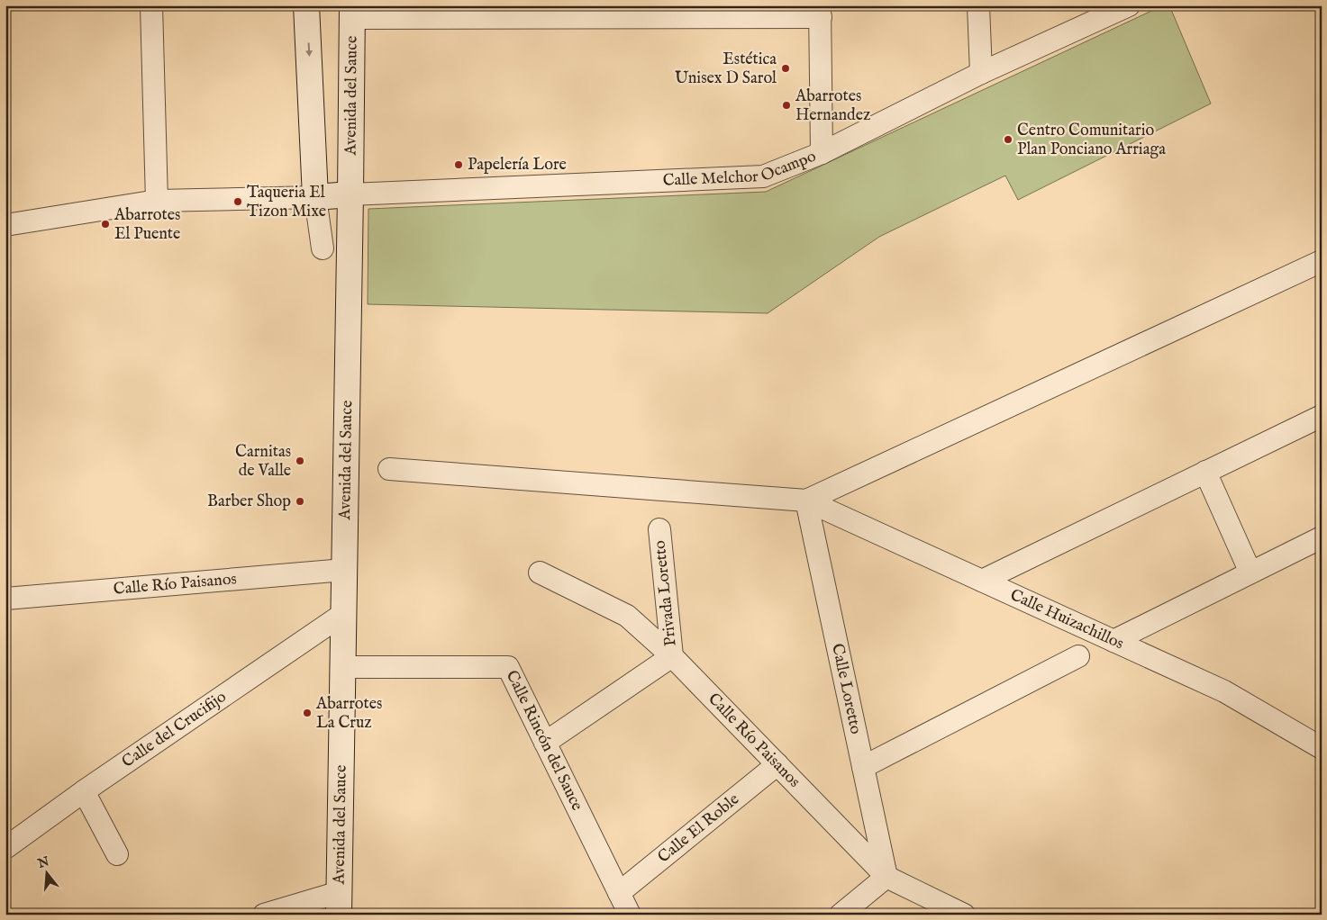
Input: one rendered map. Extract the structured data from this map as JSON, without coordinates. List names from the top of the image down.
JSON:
{
  "streets": {
    "main road": ["Avenida del Sauce", "Calle Melchor Ocampo"],
    "street": [
      "Calle Río Paisanos",
      "Privada Loretto",
      "Calle Huizachillos",
      "Calle Loretto",
      "Calle del Crucifijo",
      "Calle Rincón del Sauce",
      "Calle El Roble"
    ]
  },
  "crossings": [
    ["Avenida del Sauce", "Calle Melchor Ocampo"],
    ["Avenida del Sauce", "Calle Río Paisanos"],
    ["Avenida del Sauce", "Calle del Crucifijo"],
    ["Avenida del Sauce", "Calle Rincón del Sauce"],
    ["Calle Río Paisanos", "Privada Loretto"],
    ["Calle Río Paisanos", "Calle Loretto"],
    ["Calle Río Paisanos", "Calle El Roble"],
    ["Calle Huizachillos", "Calle Loretto"],
    ["Calle Rincón del Sauce", "Calle El Roble"]
  ],
  "places": [
    "Estética Unisex D Sarol",
    "Abarrotes Hernandez",
    "Centro Comunitario Plan Ponciano Arriaga",
    "Papelería Lore",
    "Taqueria El Tizon Mixe",
    "Abarrotes El Puente",
    "Carnitas de Valle",
    "Barber Shop",
    "Abarrotes La Cruz"
  ],
  "north": "top"
}
